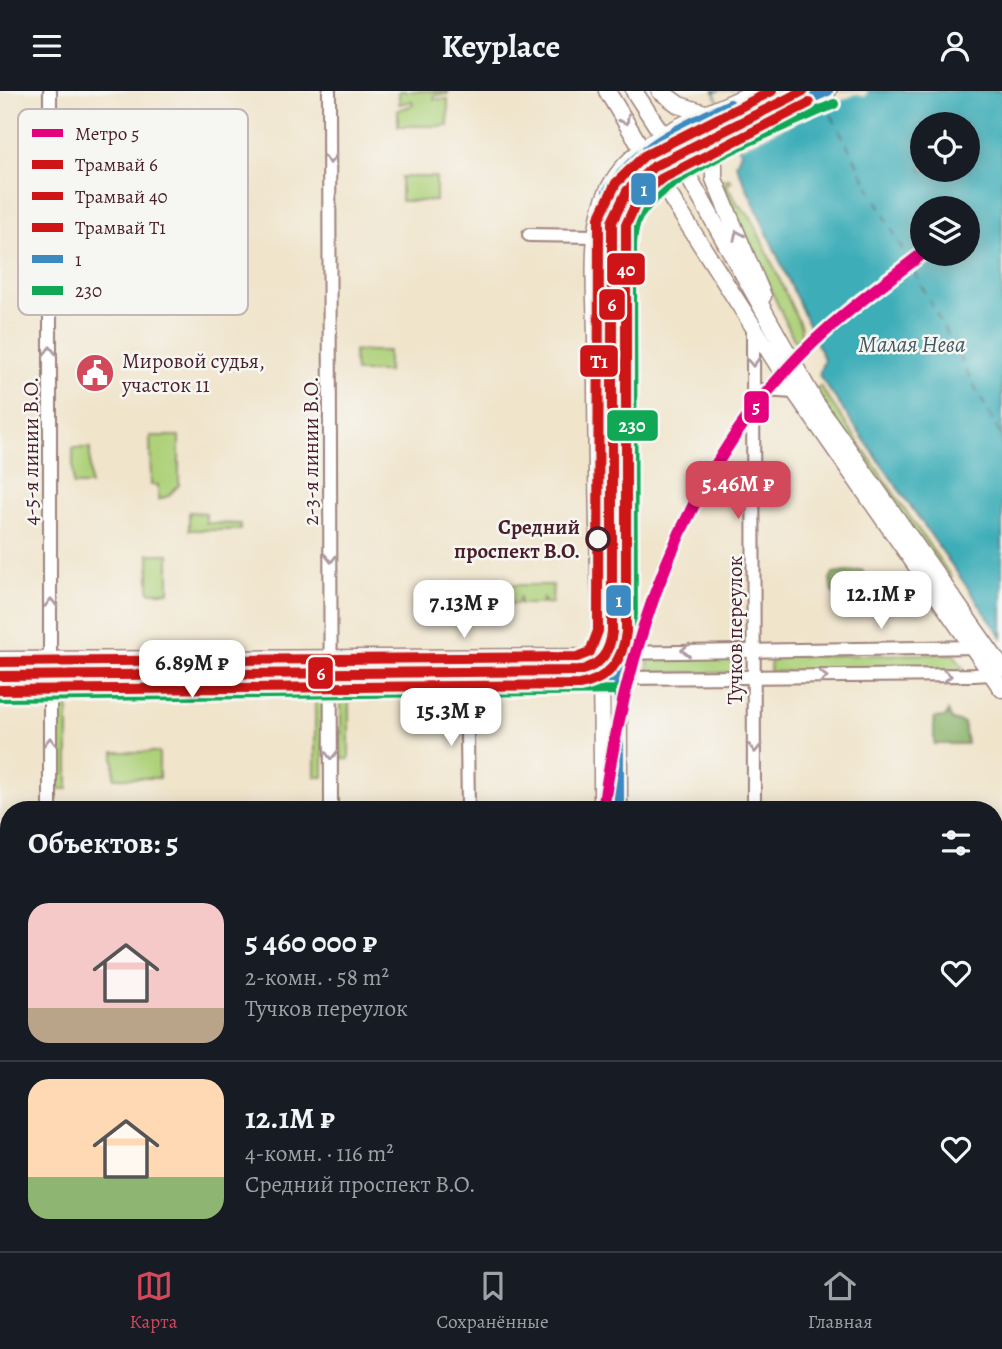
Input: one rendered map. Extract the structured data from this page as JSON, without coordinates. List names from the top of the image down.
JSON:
{
  "streets": {
    "street": ["4-5-я линии В.О.", "2-3-я линии В.О.", "Тучков переулок"]
  },
  "one_way": ["4-5-я линии В.О.", "2-3-я линии В.О.", "Тучков переулок"],
  "water": ["Малая Нева"],
  "places": {
    "public building": ["Мировой судья, участок 11"],
    "other": ["Средний проспект В.О."]
  },
  "lines": [
    "tram line 6",
    "tram line Т1",
    "transit line 1",
    "tram line 40",
    "transit line 230",
    "metro line 5"
  ],
  "legend": [
    "Метро 5",
    "Трамвай 6",
    "Трамвай 40",
    "Трамвай Т1",
    "1",
    "230"
  ],
  "page": {
    "header": "Keyplace",
    "price": [
      "5.46M ₽",
      "12.1M ₽",
      "7.13M ₽",
      "6.89M ₽",
      "15.3M ₽"
    ],
    "heading": "Объектов: 5",
    "list": [
      {
        "name": "5 460 000 ₽",
        "note": "2-комн. · 58 m² · Тучков переулок"
      },
      {
        "name": "12.1M ₽",
        "note": "4-комн. · 116 m² · Средний проспект В.О."
      }
    ],
    "tabs": ["Карта", "Сохранённые", "Главная"]
  }
}
